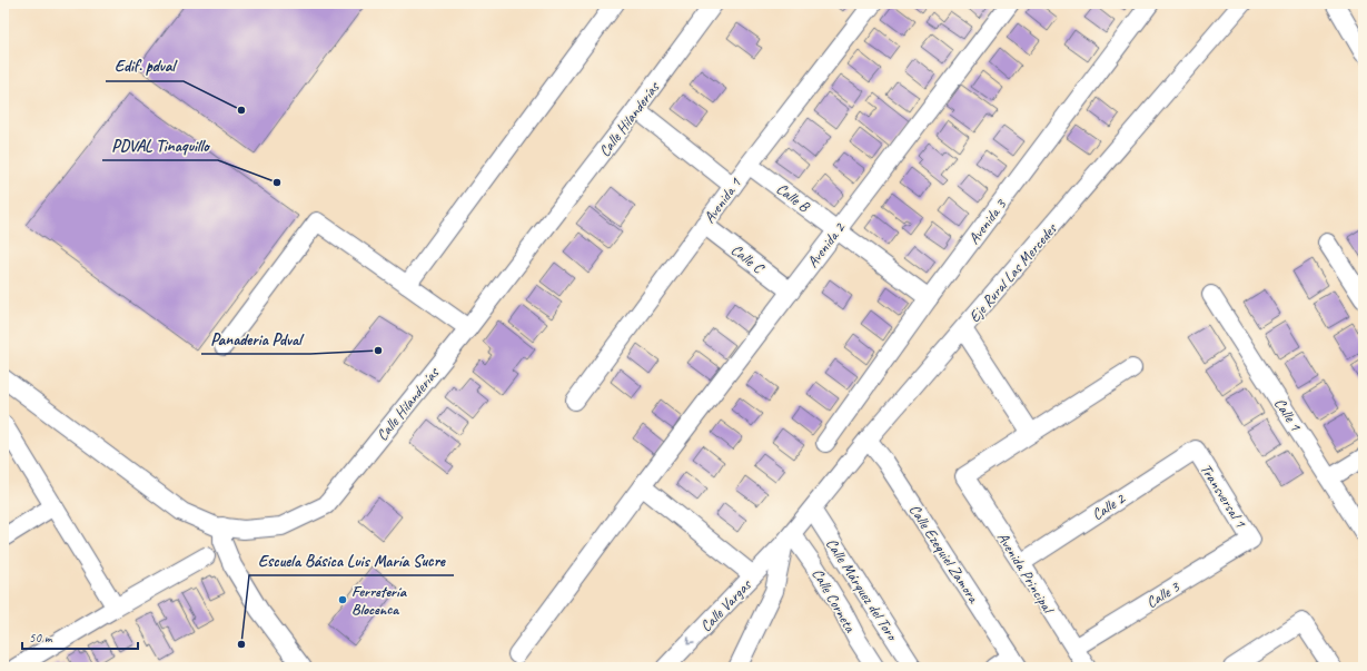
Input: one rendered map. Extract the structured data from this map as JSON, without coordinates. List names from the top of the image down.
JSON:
{
  "streets": {
    "street": [
      "Calle Hilanderías",
      "Calle B",
      "Avenida 1",
      "Avenida 3",
      "Avenida 2",
      "Calle C",
      "Eje Rural Las Mercedes",
      "Calle 1",
      "Transversal 1",
      "Calle 2",
      "Calle Ezequiel Zamora",
      "Avenida Principal",
      "Calle Márquez del Toro",
      "Calle 3",
      "Calle Corneta",
      "Calle Vargas"
    ]
  },
  "crossings": [
    ["Calle B", "Avenida 1"],
    ["Calle B", "Avenida 3"],
    ["Calle B", "Avenida 2"],
    ["Avenida 1", "Calle C"],
    ["Avenida 2", "Calle C"],
    ["Eje Rural Las Mercedes", "Calle Ezequiel Zamora"],
    ["Eje Rural Las Mercedes", "Calle Márquez del Toro"],
    ["Eje Rural Las Mercedes", "Calle Corneta"],
    ["Eje Rural Las Mercedes", "Calle Vargas"],
    ["Transversal 1", "Calle 2"],
    ["Transversal 1", "Calle 3"],
    ["Calle 2", "Avenida Principal"],
    ["Avenida Principal", "Calle 3"],
    ["Calle Corneta", "Calle Vargas"]
  ],
  "places": [
    "Edif. pdval",
    "PDVAL Tinaquillo",
    "Panaderia Pdval",
    "Ferretería Blocenca",
    "Escuela Básica Luis María Sucre"
  ],
  "scale_bar": "50 m"
}
